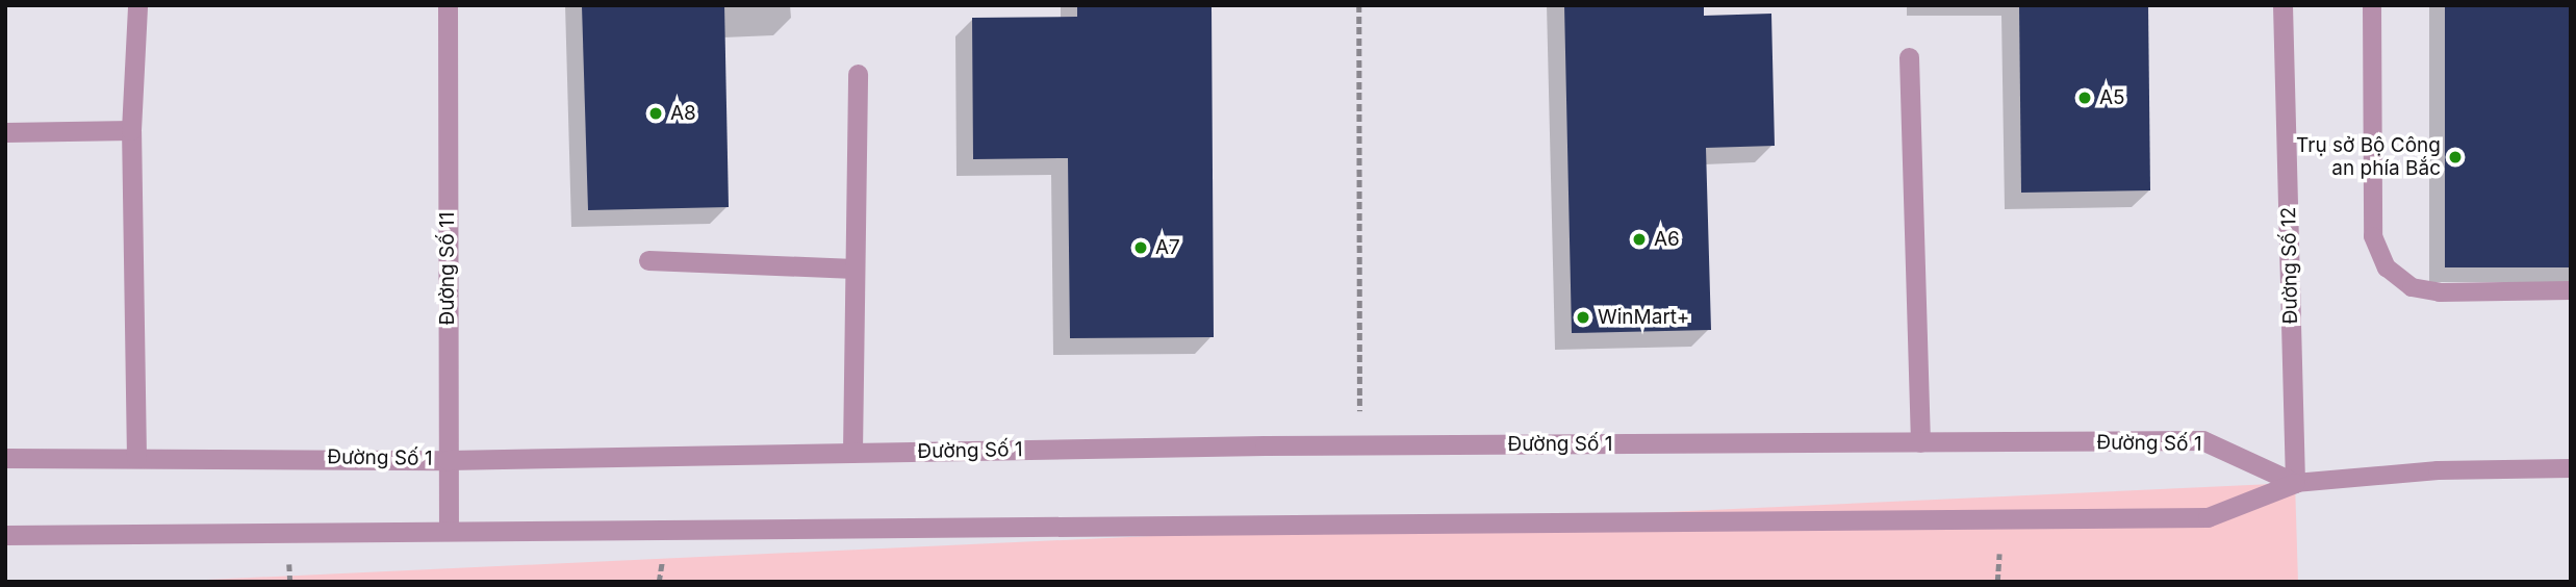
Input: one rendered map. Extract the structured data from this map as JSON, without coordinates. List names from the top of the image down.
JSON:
{
  "streets": {
    "street": ["Đường Số 12", "Đường Số 11", "Đường Số 1"]
  },
  "crossings": [
    ["Đường Số 12", "Đường Số 1"],
    ["Đường Số 11", "Đường Số 1"]
  ],
  "places": [
    "A5",
    "A8",
    "Trụ sở Bộ Công an phía Bắc",
    "A6",
    "A7",
    "WinMart+"
  ]
}
